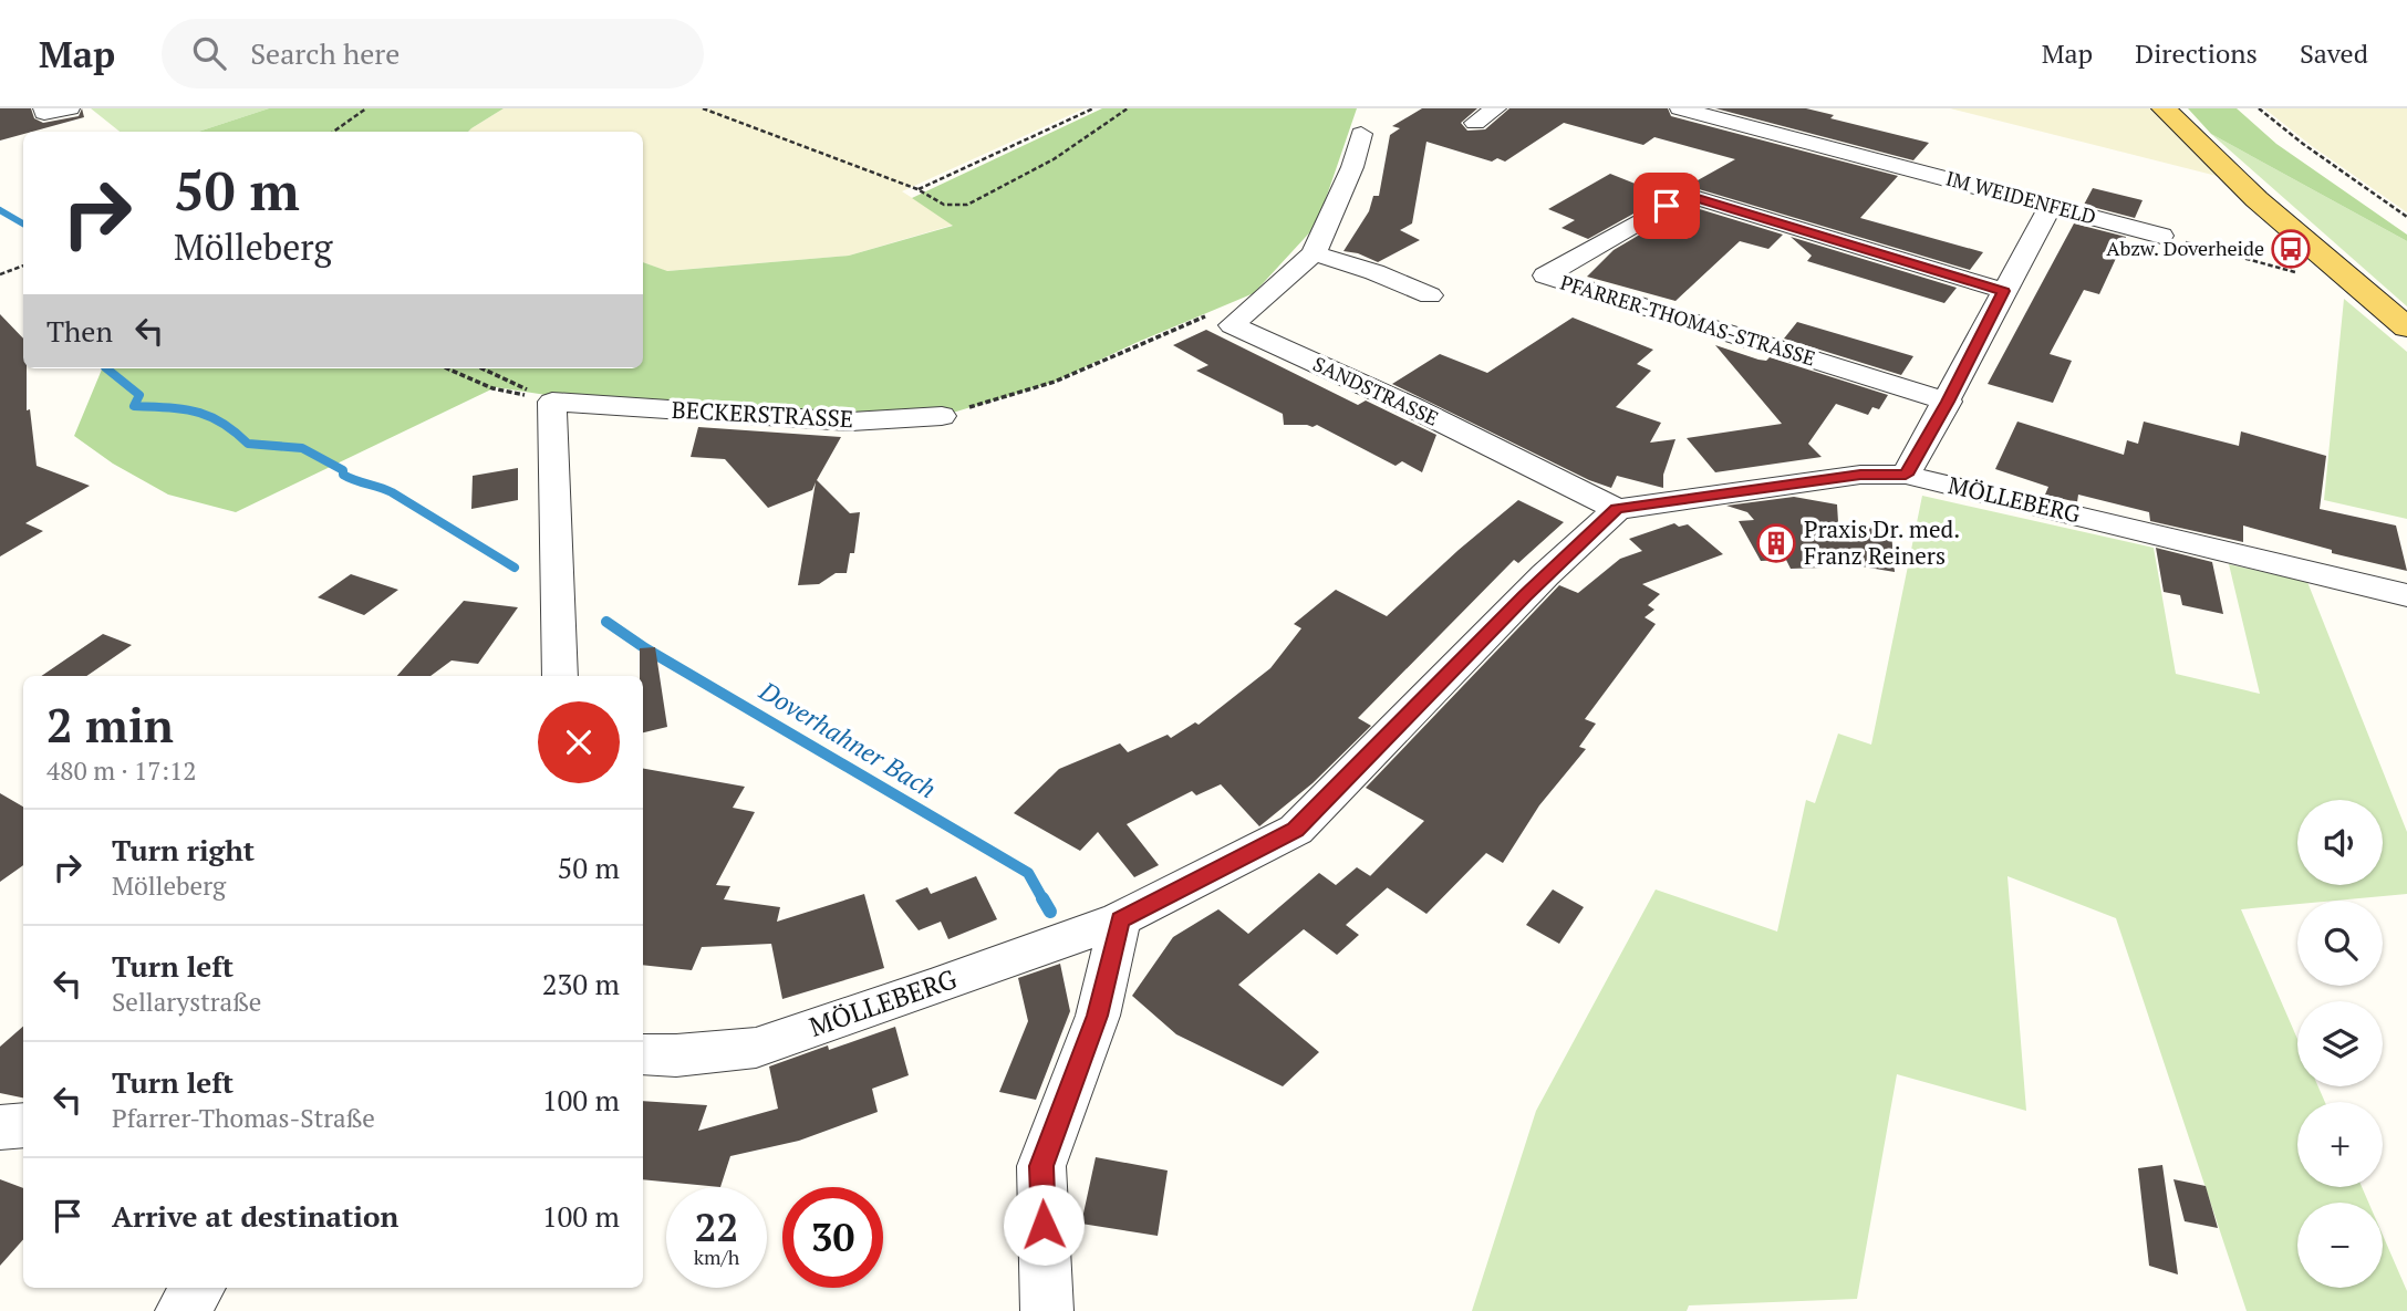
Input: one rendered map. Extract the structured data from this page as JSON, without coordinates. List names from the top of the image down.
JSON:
{
  "streets": {
    "street": [
      "IM WEIDENFELD",
      "PFARRER-THOMAS-STRASSE",
      "SANDSTRASSE",
      "BECKERSTRASSE",
      "MÖLLEBERG"
    ]
  },
  "crossings": [
    ["SANDSTRASSE", "MÖLLEBERG"]
  ],
  "water": ["Doverhahner Bach"],
  "places": {
    "bus stop": ["Abzw. Doverheide"],
    "building": ["Praxis Dr. med. Franz Reiners"]
  },
  "page": {
    "header": "Map",
    "search": "Search here",
    "nav": ["Map", "Directions", "Saved"],
    "turn": ["50 m", "Mölleberg"],
    "then": "Then",
    "heading": ["2 min", "480 m · 17:12"],
    "map_buttons": ["+", "−"],
    "list": [
      {
        "name": "Turn right",
        "note": "Mölleberg",
        "value": "50 m"
      },
      {
        "name": "Turn left",
        "note": "Sellarystraße",
        "value": "230 m"
      },
      {
        "name": "Turn left",
        "note": "Pfarrer-Thomas-Straße",
        "value": "100 m"
      },
      {
        "name": "Arrive at destination",
        "value": "100 m"
      }
    ],
    "speed": "22 km/h",
    "limit": "30"
  }
}
